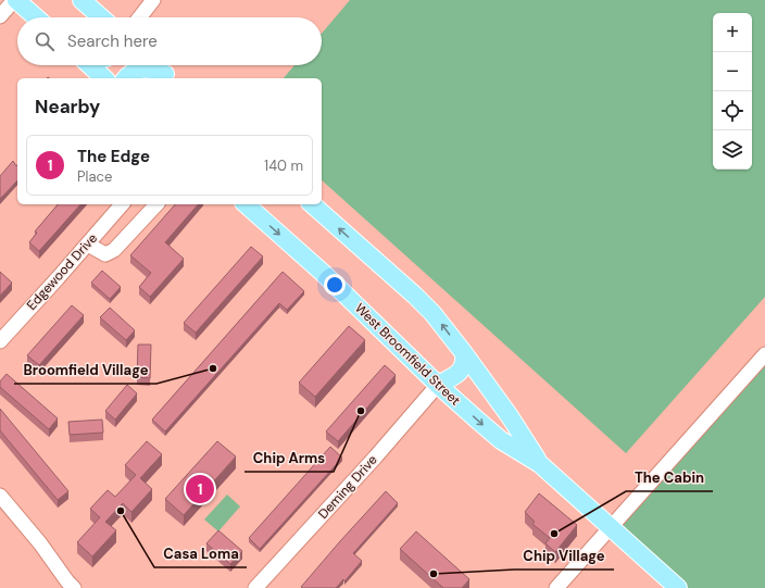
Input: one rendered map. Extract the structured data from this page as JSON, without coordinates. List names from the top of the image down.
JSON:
{
  "streets": {
    "main road": ["West Broomfield Street"],
    "street": ["Edgewood Drive", "Deming Drive"]
  },
  "crossings": [
    ["West Broomfield Street", "Deming Drive"]
  ],
  "places": [
    "Broomfield Village",
    "Chip Arms",
    "Casa Loma",
    "The Cabin",
    "Chip Village"
  ],
  "page": {
    "map_buttons": ["+", "−"],
    "search": "Search here",
    "heading": "Nearby",
    "list": [
      {
        "mark": "1",
        "name": "The Edge",
        "note": "Place",
        "value": "140 m"
      }
    ],
    "pins": "1"
  }
}
